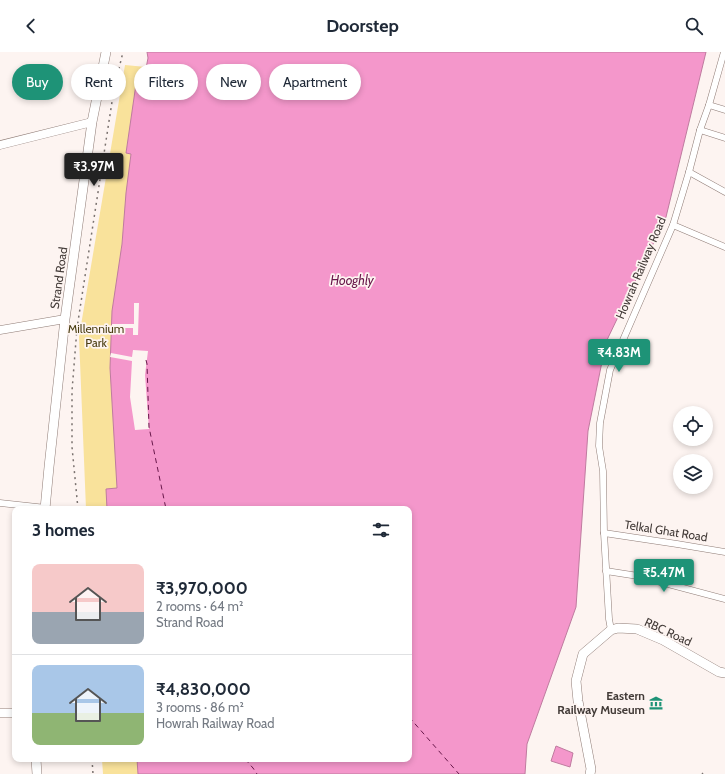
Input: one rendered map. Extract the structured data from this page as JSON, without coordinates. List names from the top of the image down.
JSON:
{
  "streets": {
    "main road": ["Strand Road", "RBC Road"],
    "street": ["Howrah Railway Road", "Telkal Ghat Road"]
  },
  "crossings": [
    ["Howrah Railway Road", "Telkal Ghat Road"],
    ["Howrah Railway Road", "RBC Road"]
  ],
  "water": ["Hooghly"],
  "parks": ["Millennium Park"],
  "places": {
    "museum": ["Eastern Railway Museum"]
  },
  "page": {
    "header": "Doorstep",
    "chip": [
      "Buy",
      "Rent",
      "Filters",
      "New",
      "Apartment"
    ],
    "price": ["₹3.97M", "₹4.83M", "₹5.47M"],
    "heading": "3 homes",
    "list": [
      {
        "name": "₹3,970,000",
        "note": "2 rooms · 64 m² · Strand Road"
      },
      {
        "name": "₹4,830,000",
        "note": "3 rooms · 86 m² · Howrah Railway Road"
      }
    ]
  }
}
